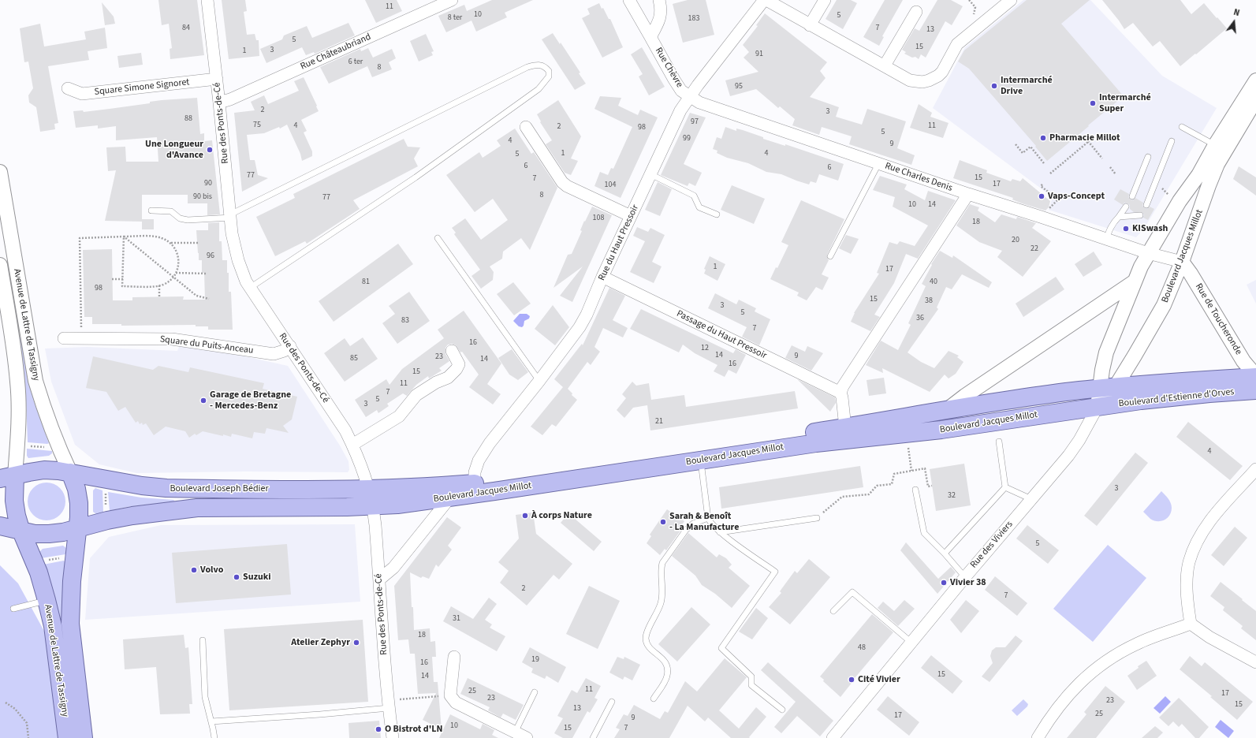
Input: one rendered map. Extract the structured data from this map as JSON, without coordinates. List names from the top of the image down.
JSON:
{
  "streets": {
    "main road": [
      "Boulevard Jacques Millot",
      "Avenue de Lattre de Tassigny",
      "Boulevard d'Estienne d'Orves",
      "Boulevard Joseph Bédier"
    ],
    "street": [
      "Rue Châteaubriand",
      "Rue Chèvre",
      "Square Simone Signoret",
      "Rue des Ponts-de-Cé",
      "Rue Charles Denis",
      "Rue du Haut Pressoir",
      "Rue de Toucheronde",
      "Passage du Haut Pressoir",
      "Square du Puits-Anceau",
      "Rue des Viviers"
    ]
  },
  "crossings": [
    ["Rue Châteaubriand", "Rue des Ponts-de-Cé"],
    ["Rue Chèvre", "Rue Charles Denis"],
    ["Rue Chèvre", "Rue du Haut Pressoir"],
    ["Square Simone Signoret", "Rue des Ponts-de-Cé"],
    ["Rue des Ponts-de-Cé", "Boulevard Jacques Millot"],
    ["Rue des Ponts-de-Cé", "Square du Puits-Anceau"],
    ["Rue des Ponts-de-Cé", "Boulevard Joseph Bédier"],
    ["Rue Charles Denis", "Rue du Haut Pressoir"],
    ["Rue Charles Denis", "Boulevard Jacques Millot"],
    ["Rue Charles Denis", "Rue de Toucheronde"],
    ["Rue du Haut Pressoir", "Boulevard Jacques Millot"],
    ["Rue du Haut Pressoir", "Passage du Haut Pressoir"],
    ["Boulevard Jacques Millot", "Rue de Toucheronde"],
    ["Boulevard Jacques Millot", "Boulevard d'Estienne d'Orves"],
    ["Boulevard Jacques Millot", "Boulevard Joseph Bédier"],
    ["Boulevard Jacques Millot", "Rue des Viviers"],
    ["Rue de Toucheronde", "Boulevard d'Estienne d'Orves"],
    ["Avenue de Lattre de Tassigny", "Boulevard Joseph Bédier"],
    ["Boulevard d'Estienne d'Orves", "Rue des Viviers"]
  ],
  "places": [
    "Intermarché Drive",
    "Intermarché Super",
    "Pharmacie Millot",
    "Une Longueur d'Avance",
    "Vaps-Concept",
    "KISwash",
    "Garage de Bretagne - Mercedes-Benz",
    "À corps Nature",
    "Sarah & Benoît - La Manufacture",
    "Volvo",
    "Suzuki",
    "Vivier 38",
    "Atelier Zephyr",
    "Cité Vivier",
    "O Bistrot d'LN"
  ],
  "house_numbers": [
    "11",
    "10",
    "5",
    "8 ter",
    "183",
    "84",
    "7",
    "13",
    "5",
    "15",
    "3",
    "1",
    "91",
    "6 ter",
    "8",
    "95",
    "2",
    "3",
    "88",
    "97",
    "75",
    "4",
    "11",
    "2",
    "98",
    "5",
    "99",
    "4",
    "9",
    "1",
    "4",
    "5",
    "6",
    "6",
    "77",
    "15",
    "7",
    "90",
    "17",
    "104",
    "8",
    "90 bis",
    "77",
    "10",
    "14",
    "108",
    "18",
    "20",
    "22",
    "96",
    "1",
    "17",
    "81",
    "40",
    "98",
    "15",
    "38",
    "3",
    "5",
    "36",
    "83",
    "7",
    "16",
    "12",
    "14",
    "9",
    "23",
    "85",
    "14",
    "16",
    "15",
    "11",
    "7",
    "5",
    "3",
    "21",
    "4",
    "3",
    "32",
    "5",
    "2",
    "7",
    "31",
    "18",
    "48",
    "19",
    "16",
    "15",
    "14",
    "11",
    "25",
    "17",
    "23",
    "23",
    "15",
    "13",
    "25",
    "17",
    "9",
    "10",
    "15",
    "7"
  ],
  "north": "top"
}
